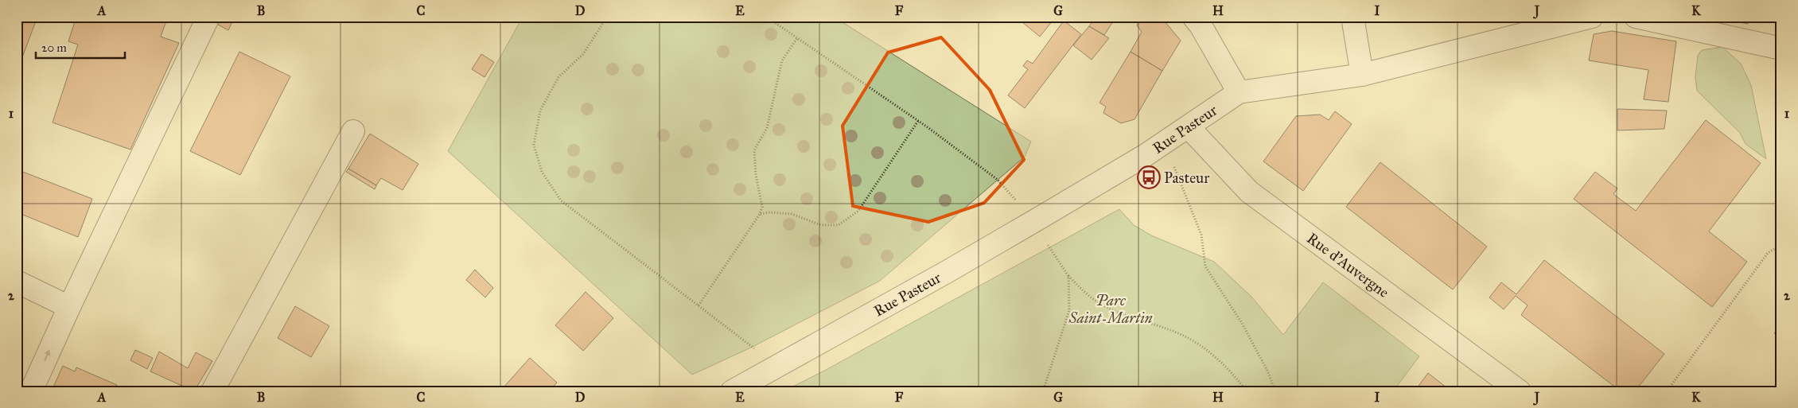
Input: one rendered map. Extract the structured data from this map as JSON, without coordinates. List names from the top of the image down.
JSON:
{
  "streets": {
    "street": ["Rue Pasteur", "Rue d'Auvergne"]
  },
  "crossings": [
    ["Rue Pasteur", "Rue d'Auvergne"]
  ],
  "parks": ["Parc Saint-Martin"],
  "places": {
    "bus stop": ["Pasteur"]
  },
  "scale_bar": "20 m",
  "grid": {
    "columns": [
      "A",
      "B",
      "C",
      "D",
      "E",
      "F",
      "G",
      "H",
      "I",
      "J",
      "K"
    ],
    "rows": ["1", "2"]
  }
}
